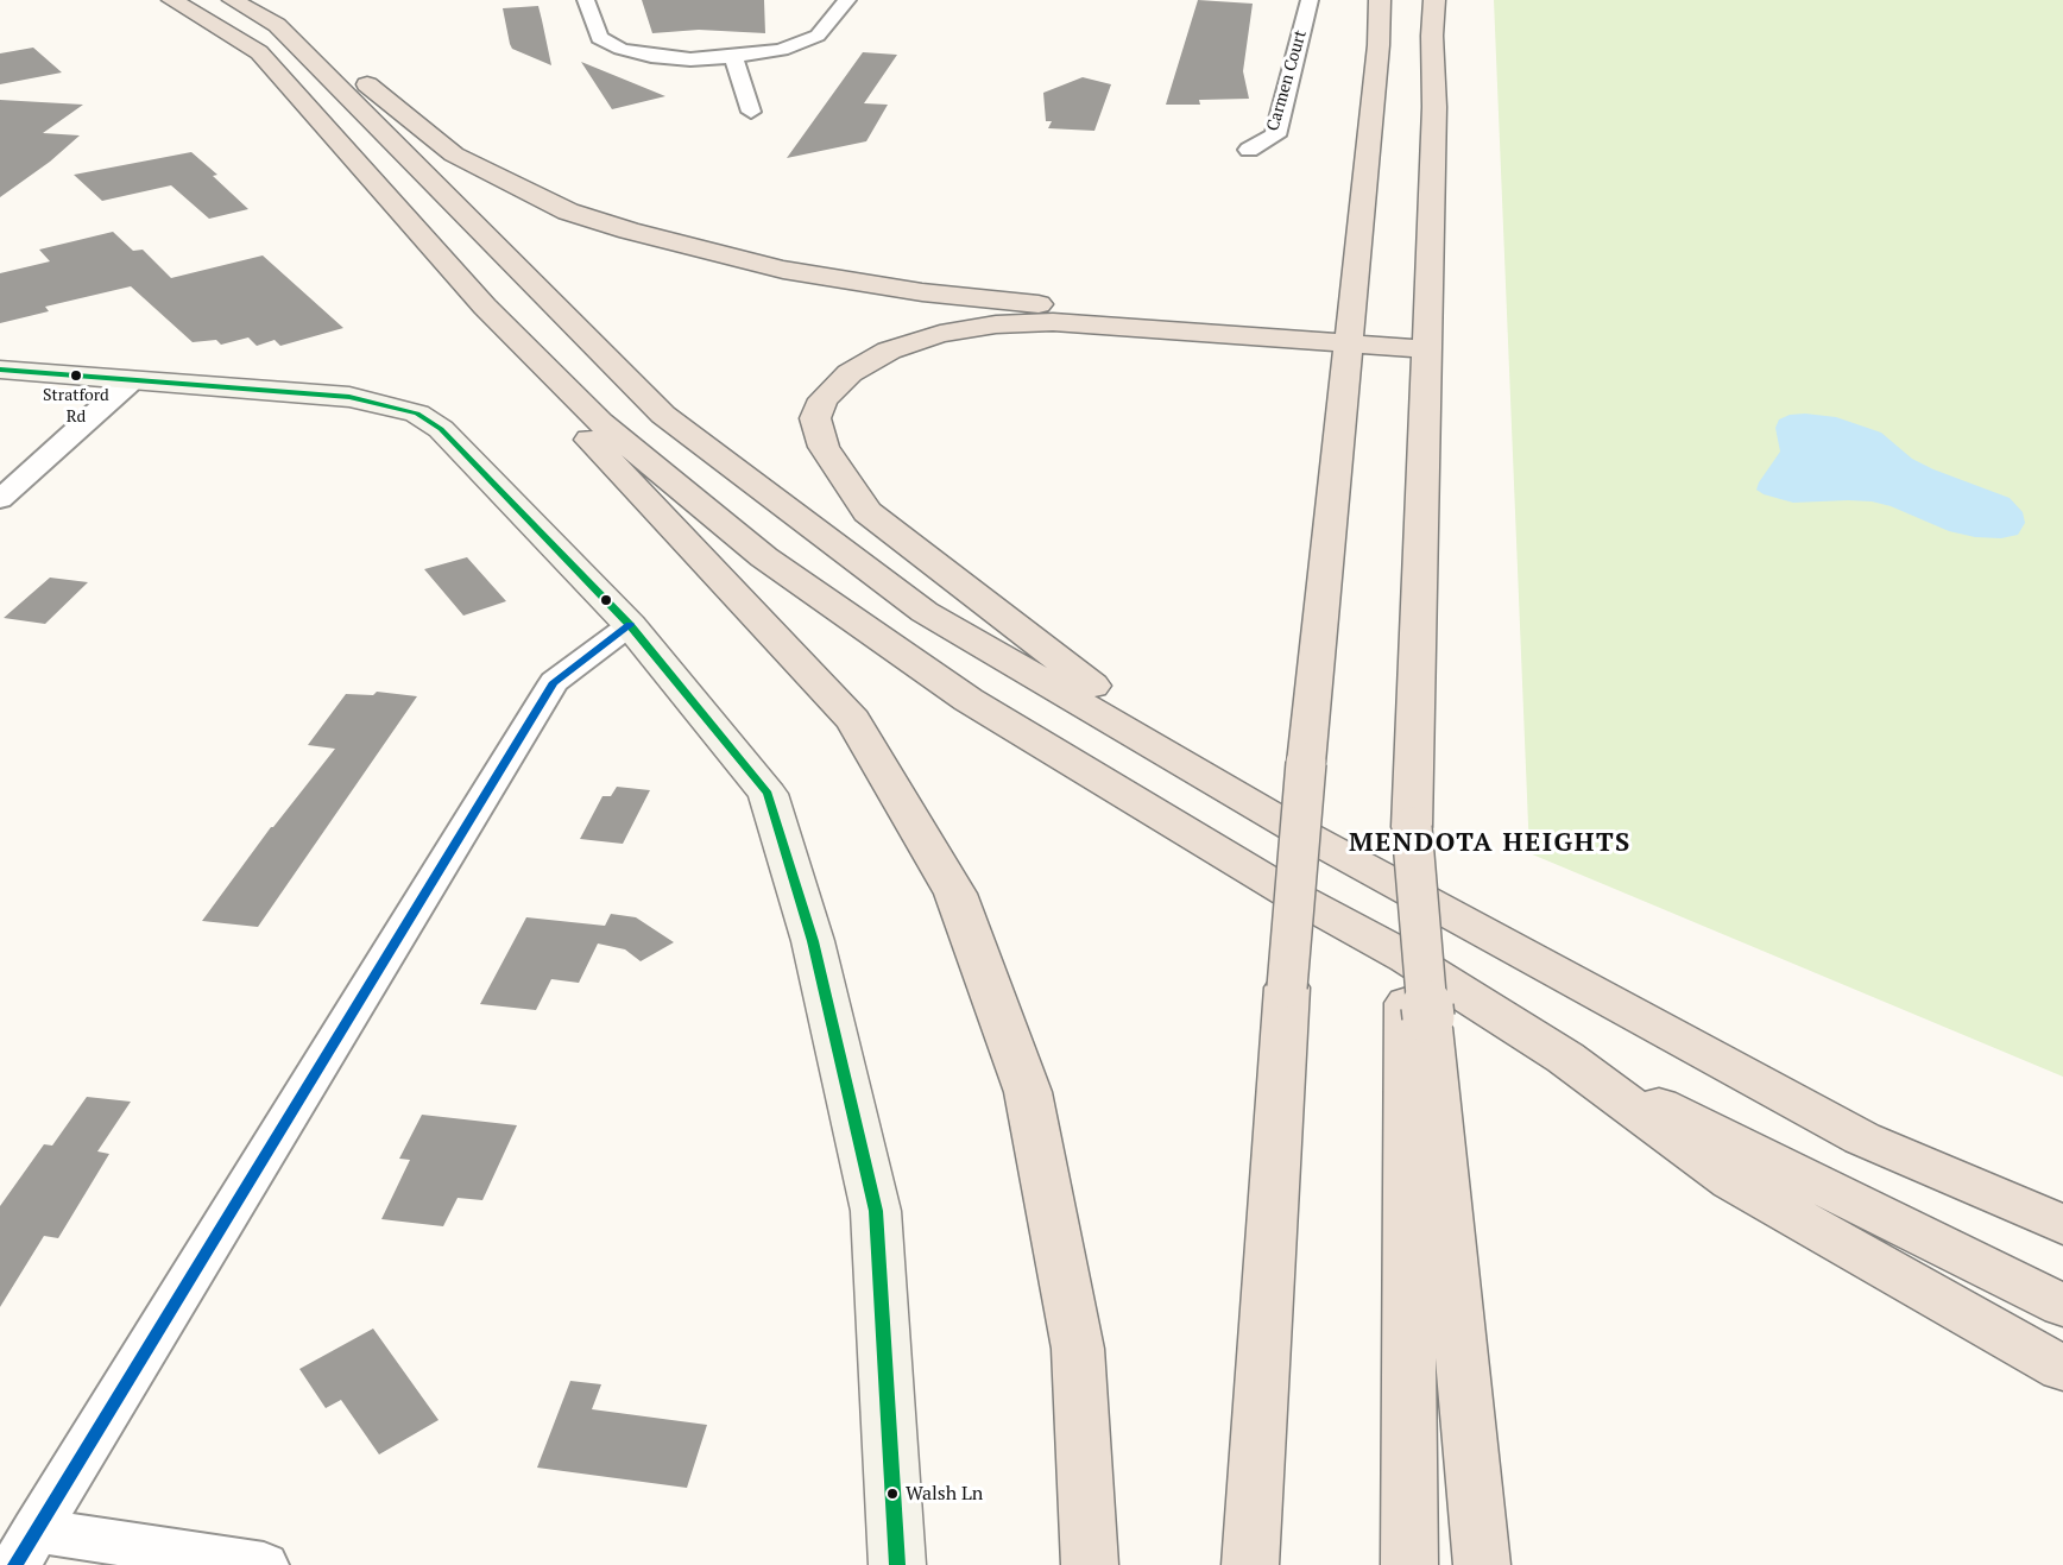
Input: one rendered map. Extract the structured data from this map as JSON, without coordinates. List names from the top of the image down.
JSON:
{
  "streets": {
    "street": ["Carmen Court"]
  },
  "districts": ["MENDOTA HEIGHTS"],
  "places": ["Stratford Rd", "Walsh Ln"]
}
